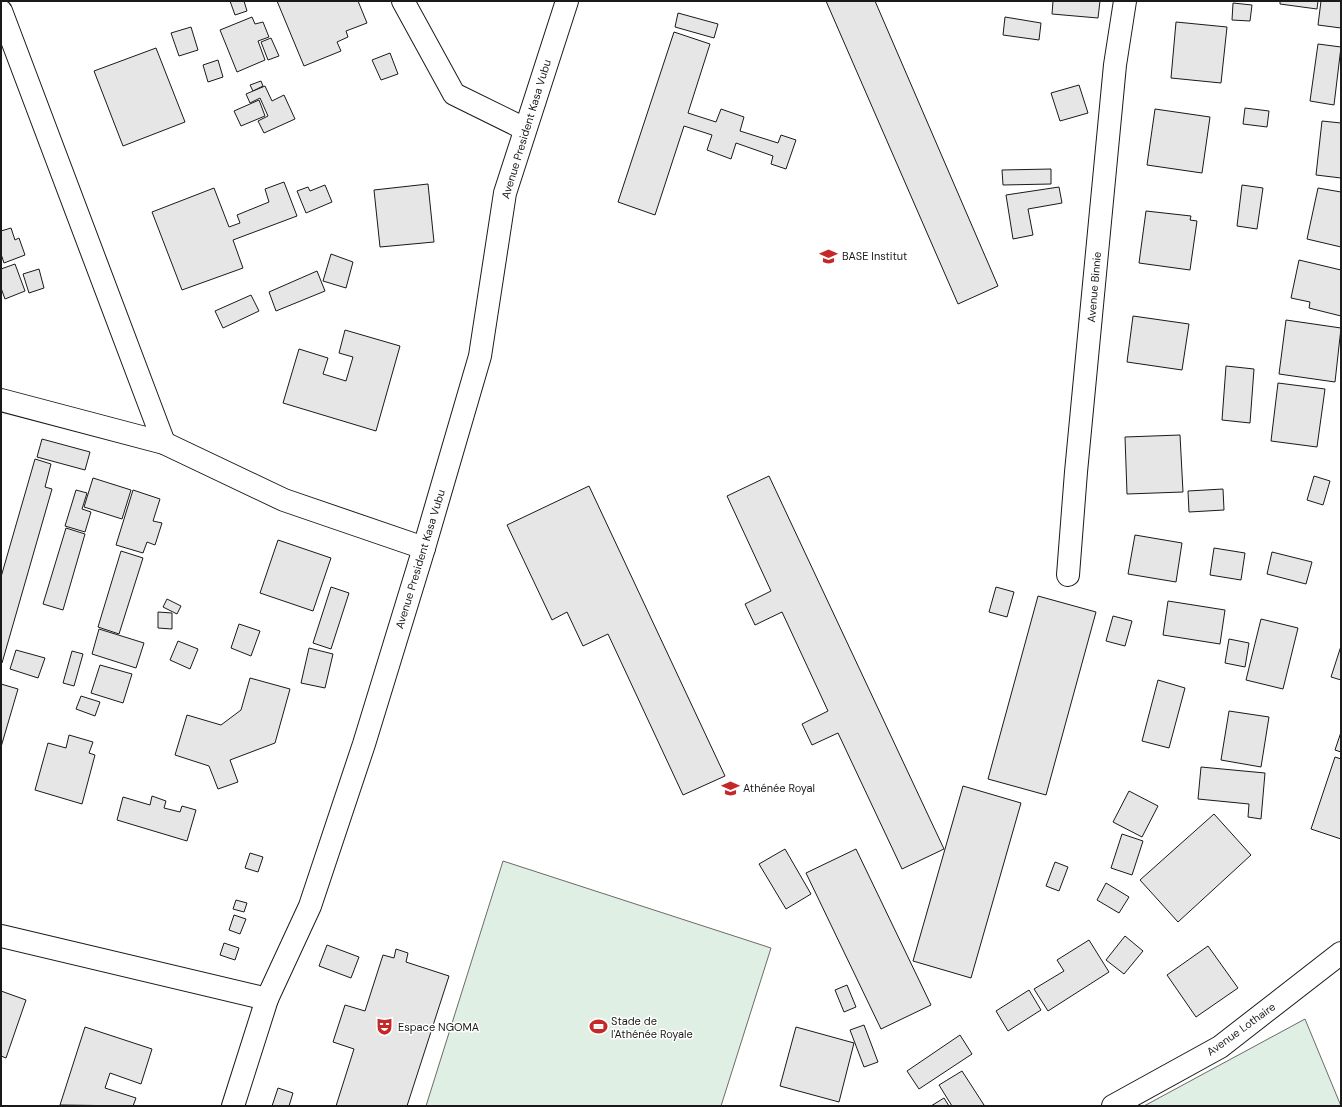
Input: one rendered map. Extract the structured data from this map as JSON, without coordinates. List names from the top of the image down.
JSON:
{
  "streets": {
    "street": ["Avenue President Kasa Vubu", "Avenue Binnie", "Avenue Lothaire"]
  },
  "places": {
    "school or university": ["BASE Institut", "Athénée Royal"],
    "theatre": ["Espace NGOMA"],
    "sports": ["Stade de l'Athénée Royale"]
  }
}
